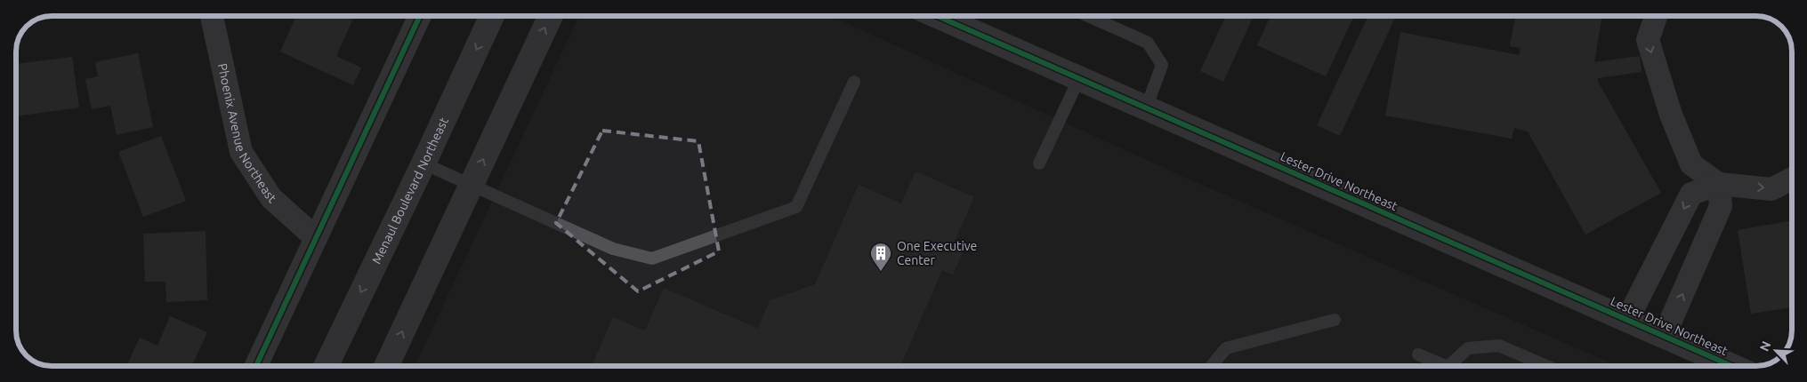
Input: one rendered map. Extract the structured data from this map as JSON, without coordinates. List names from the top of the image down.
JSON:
{
  "streets": {
    "main road": ["Menaul Boulevard Northeast"],
    "street": ["Phoenix Avenue Northeast", "Lester Drive Northeast"]
  },
  "places": {
    "building": ["One Executive Center"]
  },
  "north": "top left"
}
